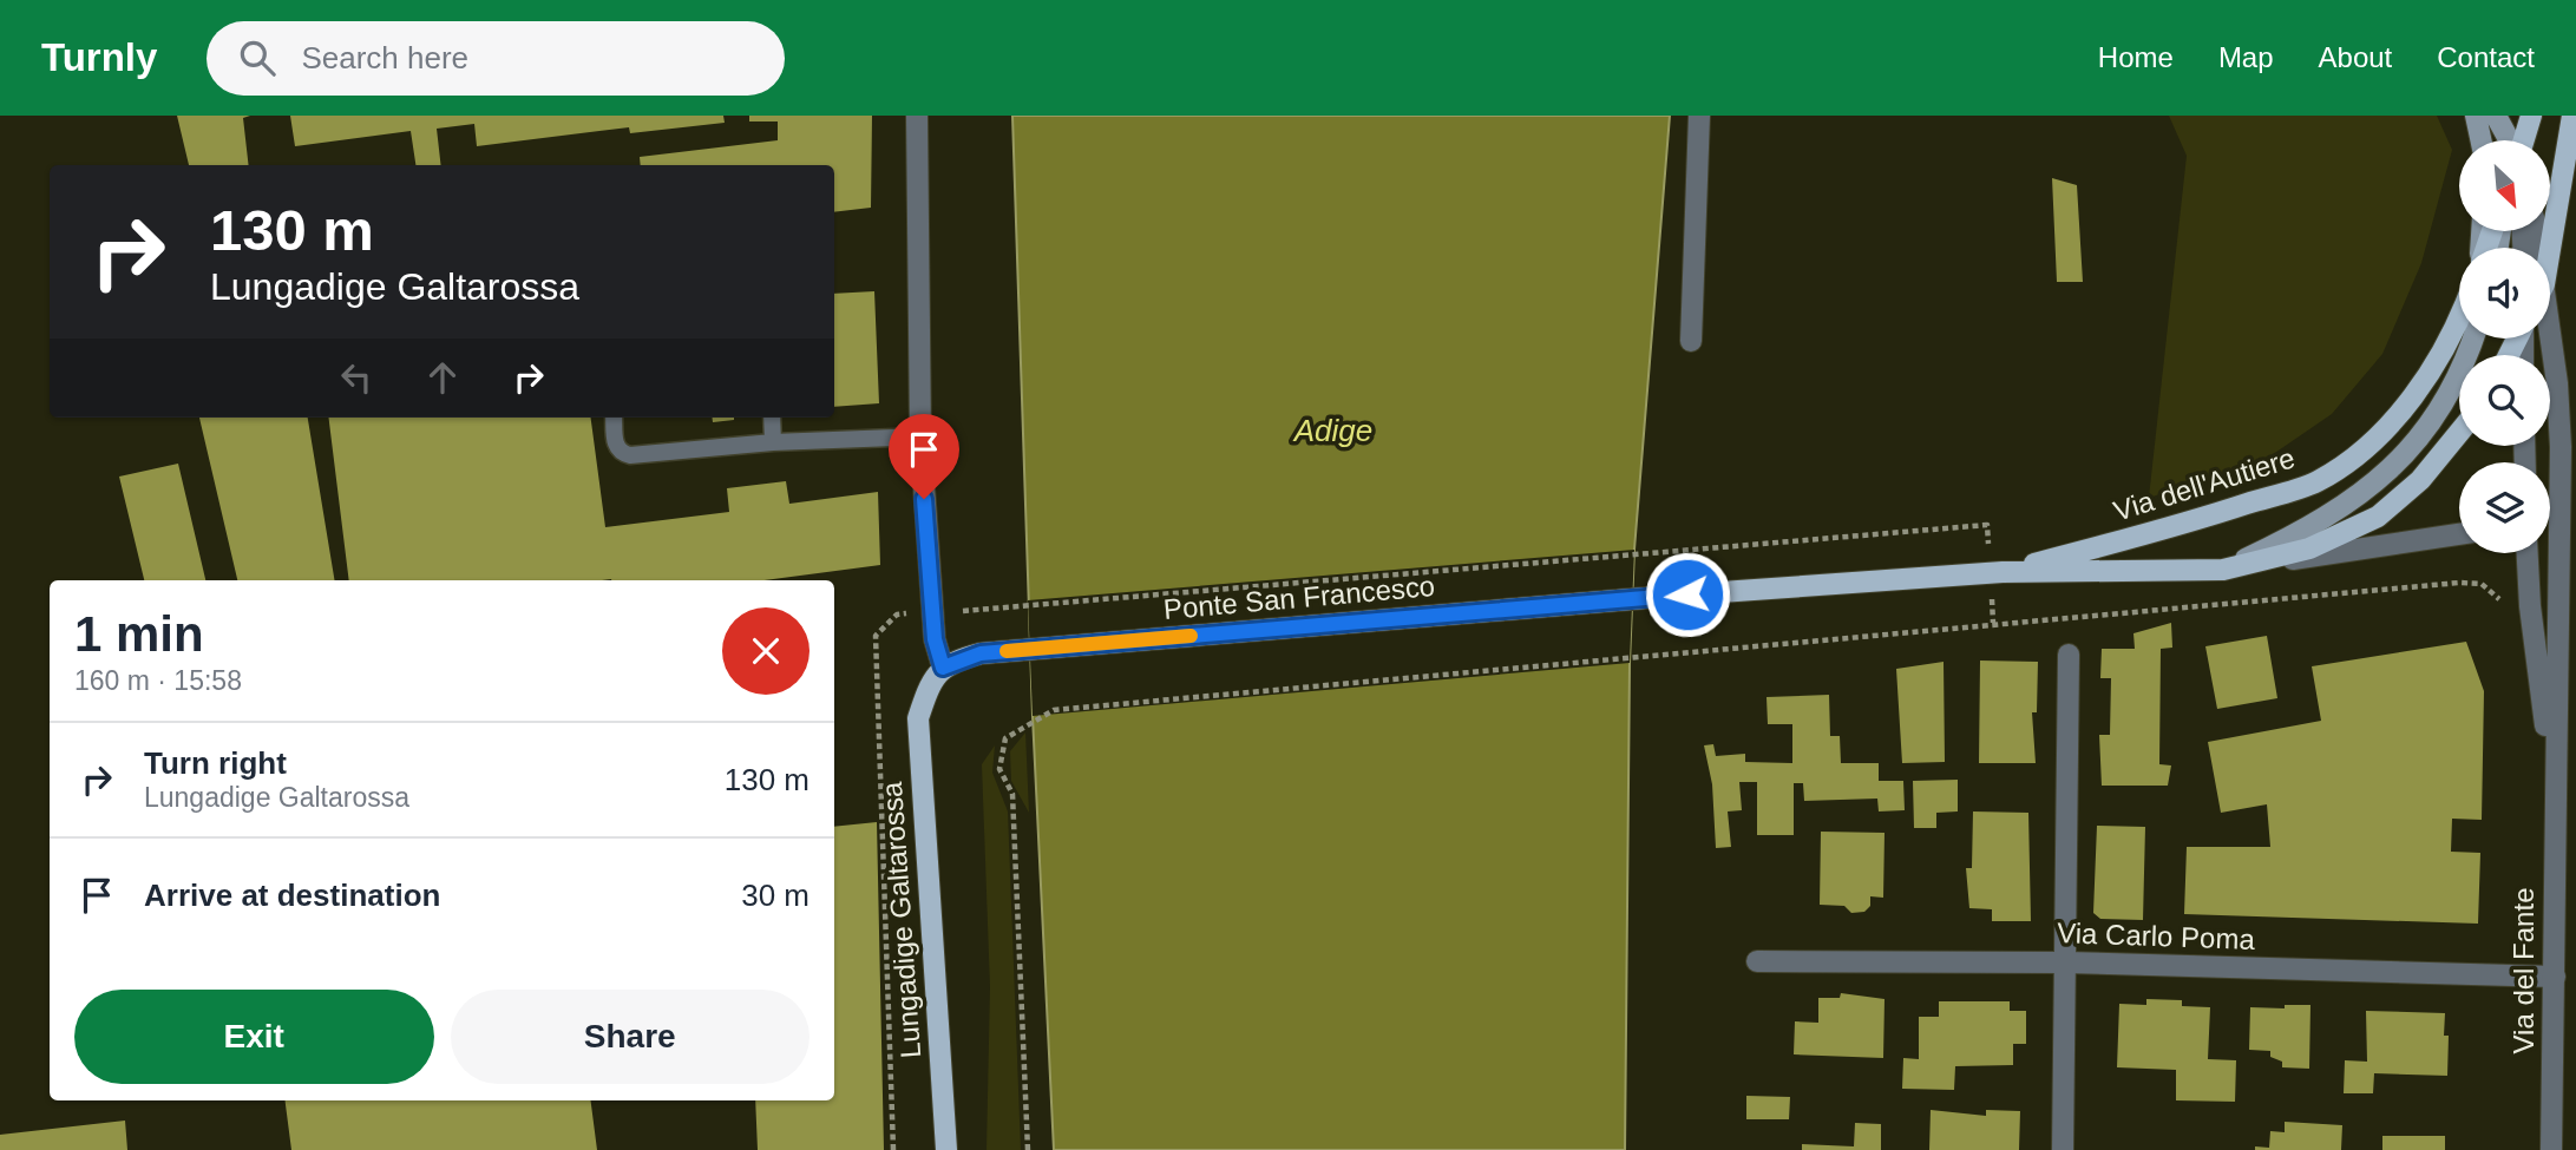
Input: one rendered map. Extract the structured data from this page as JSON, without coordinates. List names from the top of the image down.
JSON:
{
  "streets": {
    "main road": ["Via dell'Autiere", "Ponte San Francesco", "Lungadige Galtarossa"],
    "street": ["Via Carlo Poma", "Via del Fante"]
  },
  "crossings": [
    ["Via dell'Autiere", "Ponte San Francesco"],
    ["Ponte San Francesco", "Lungadige Galtarossa"],
    ["Via Carlo Poma", "Via del Fante"]
  ],
  "water": ["Adige"],
  "north": "bottom right",
  "page": {
    "header": "Turnly",
    "search": "Search here",
    "nav": [
      "Home",
      "Map",
      "About",
      "Contact"
    ],
    "turn": ["130 m", "Lungadige Galtarossa"],
    "heading": ["1 min", "160 m · 15:58"],
    "list": [
      {
        "name": "Turn right",
        "note": "Lungadige Galtarossa",
        "value": "130 m"
      },
      {
        "name": "Arrive at destination",
        "value": "30 m"
      }
    ],
    "buttons": ["Exit", "Share"]
  }
}
